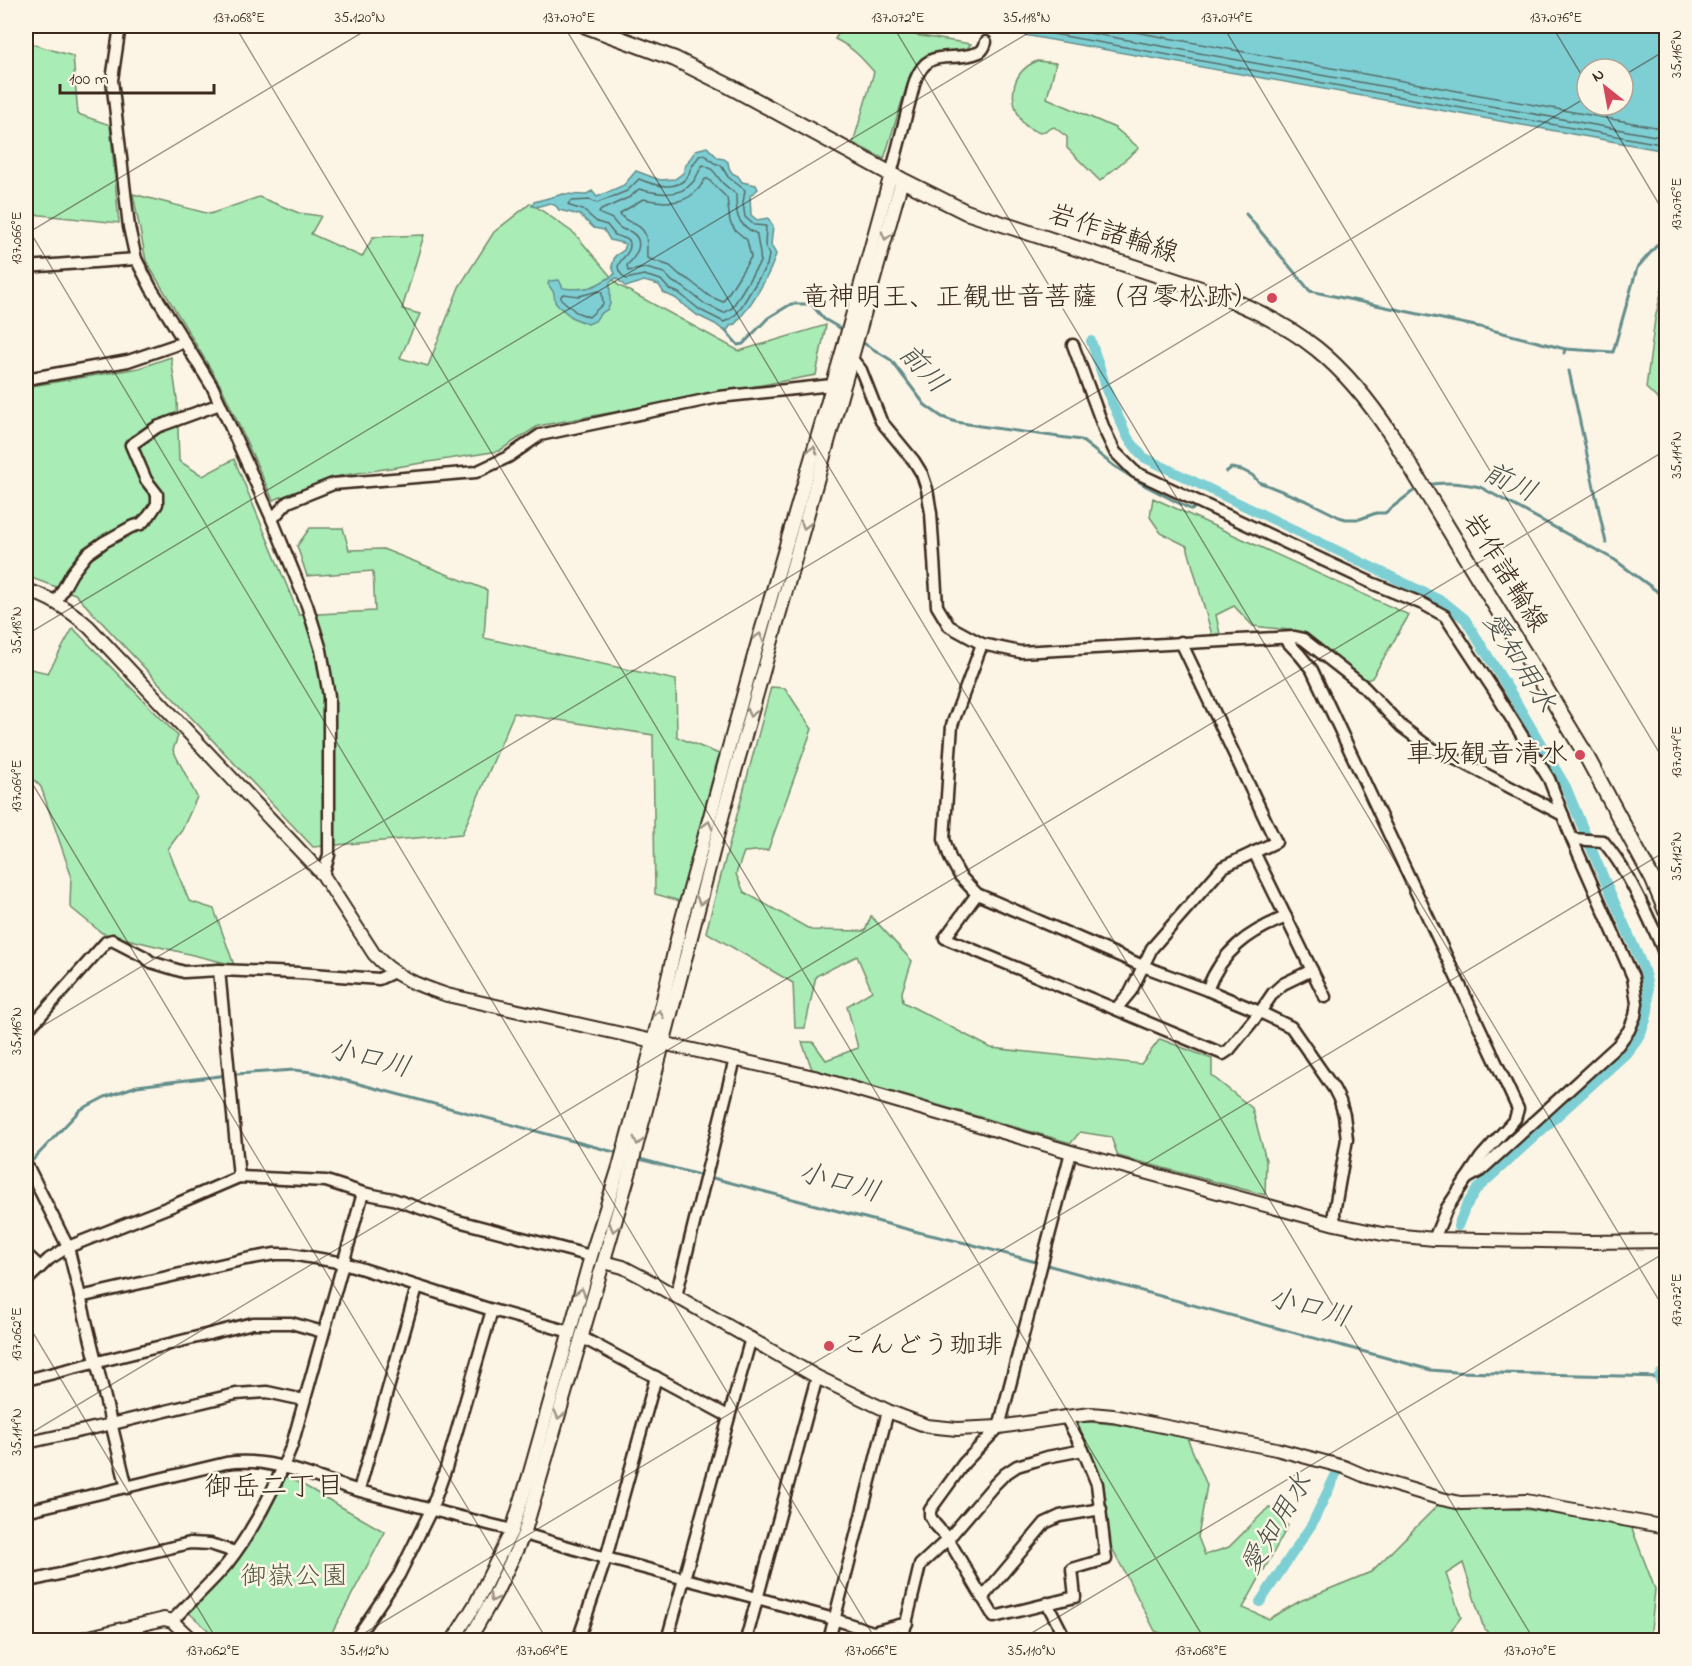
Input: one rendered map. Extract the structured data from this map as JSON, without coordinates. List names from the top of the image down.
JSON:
{
  "streets": {
    "main road": ["岩作諸輪線"]
  },
  "districts": ["御岳二丁目"],
  "water": ["前川", "愛知用水", "小口川"],
  "parks": ["御嶽公園"],
  "places": ["竜神明王、正観世音菩薩（召零松跡）", "車坂観音清水", "こんどう珈琲"],
  "scale_bar": "100 m",
  "north": "top left",
  "coordinates": [
    "137.068°E",
    "35.120°N",
    "137.070°E",
    "137.072°E",
    "35.118°N",
    "137.074°E",
    "137.076°E",
    "35.116°N",
    "137.066°E",
    "35.114°N",
    "137.064°E",
    "35.112°N",
    "137.062°E",
    "35.110°N"
  ]
}
